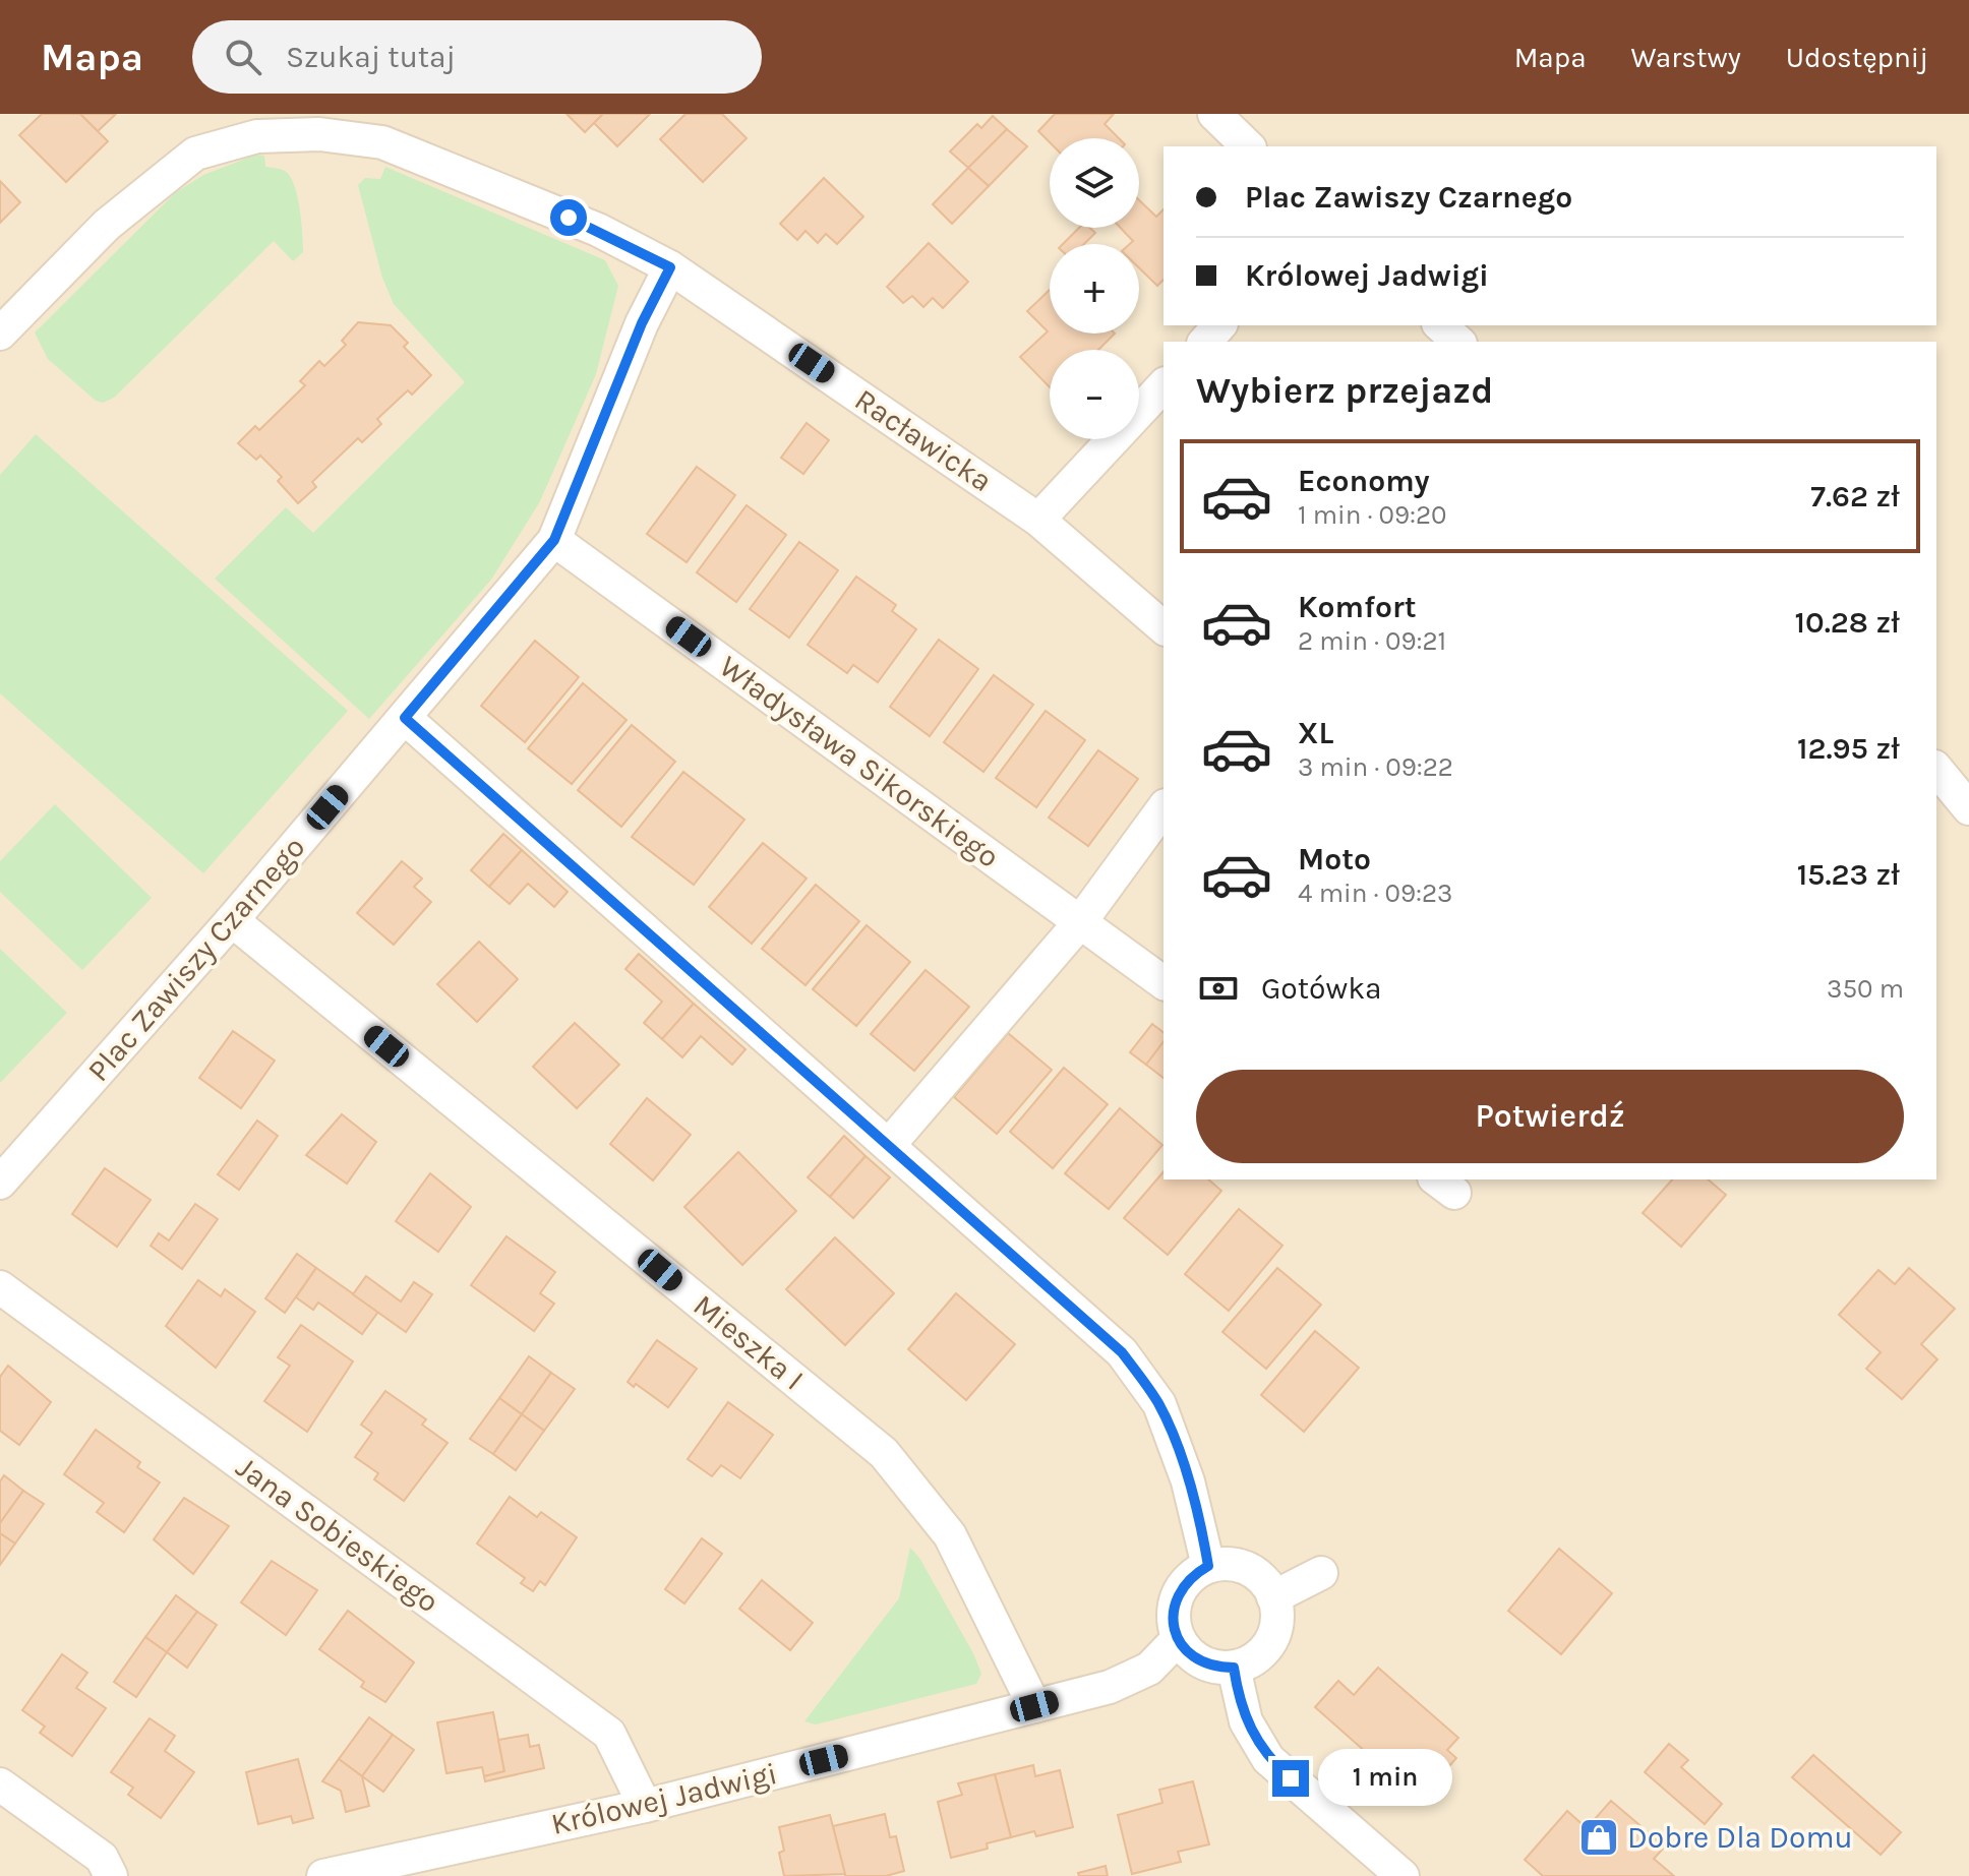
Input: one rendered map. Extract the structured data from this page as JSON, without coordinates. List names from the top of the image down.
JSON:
{
  "streets": {
    "street": [
      "Racławicka",
      "Władysława Sikorskiego",
      "Plac Zawiszy Czarnego",
      "Mieszka I",
      "Jana Sobieskiego",
      "Królowej Jadwigi"
    ]
  },
  "crossings": [
    ["Racławicka", "Plac Zawiszy Czarnego"],
    ["Władysława Sikorskiego", "Plac Zawiszy Czarnego"],
    ["Plac Zawiszy Czarnego", "Mieszka I"],
    ["Mieszka I", "Królowej Jadwigi"],
    ["Jana Sobieskiego", "Królowej Jadwigi"]
  ],
  "places": {
    "shop": ["Dobre Dla Domu"]
  },
  "page": {
    "header": "Mapa",
    "search": "Szukaj tutaj",
    "nav": ["Mapa", "Warstwy", "Udostępnij"],
    "map_buttons": ["+", "−"],
    "banner": ["Plac Zawiszy Czarnego", "Królowej Jadwigi"],
    "heading": "Wybierz przejazd",
    "list": [
      {
        "name": "Economy",
        "note": "1 min · 09:20",
        "value": "7.62 zł"
      },
      {
        "name": "Komfort",
        "note": "2 min · 09:21",
        "value": "10.28 zł"
      },
      {
        "name": "XL",
        "note": "3 min · 09:22",
        "value": "12.95 zł"
      },
      {
        "name": "Moto",
        "note": "4 min · 09:23",
        "value": "15.23 zł"
      }
    ],
    "pay": ["Gotówka", "350 m"],
    "buttons": "Potwierdź",
    "bubble": "1 min"
  }
}
